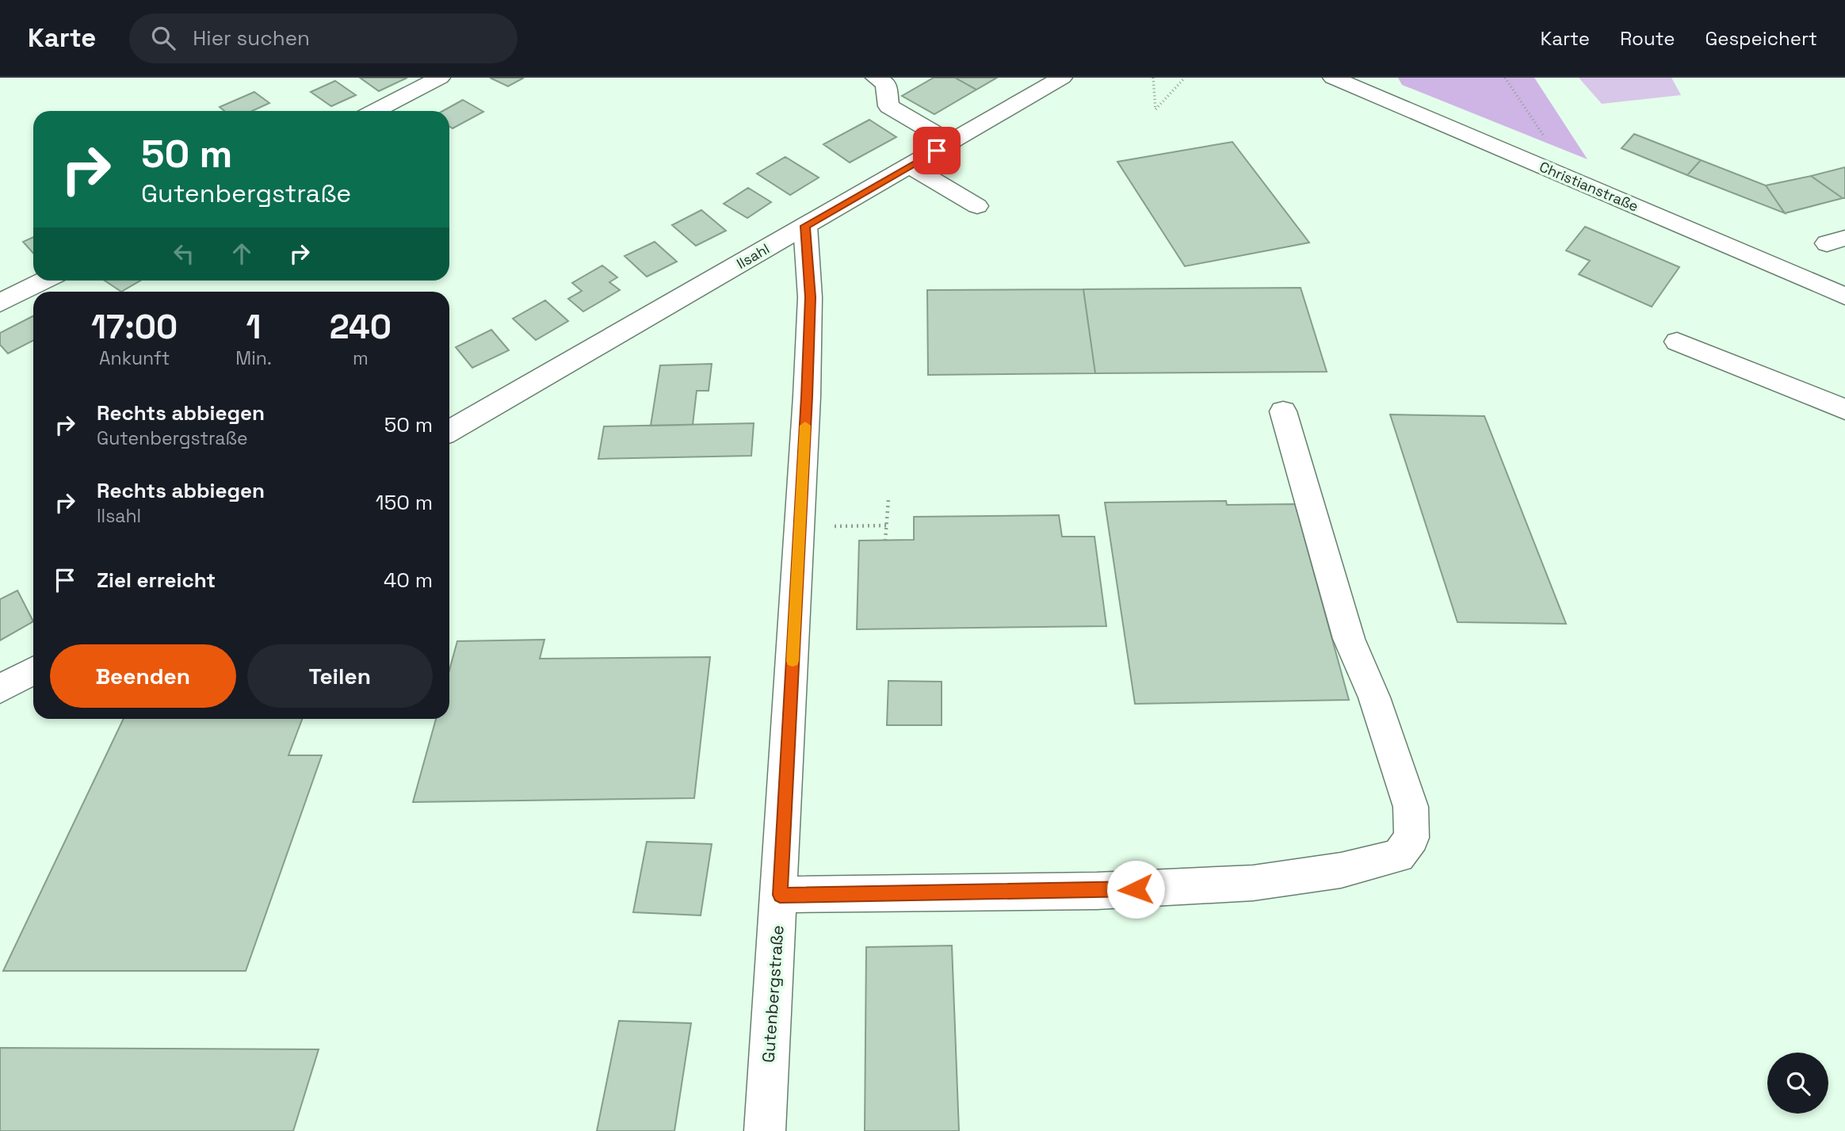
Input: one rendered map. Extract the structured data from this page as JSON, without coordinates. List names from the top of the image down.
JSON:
{
  "streets": {
    "main road": ["Christianstraße", "Ilsahl", "Gutenbergstraße"]
  },
  "crossings": [
    ["Ilsahl", "Gutenbergstraße"]
  ],
  "page": {
    "header": "Karte",
    "search": "Hier suchen",
    "nav": ["Karte", "Route", "Gespeichert"],
    "turn": ["50 m", "Gutenbergstraße"],
    "eta": [
      "17:00",
      "Ankunft",
      "1",
      "Min.",
      "240",
      "m"
    ],
    "list": [
      {
        "name": "Rechts abbiegen",
        "note": "Gutenbergstraße",
        "value": "50 m"
      },
      {
        "name": "Rechts abbiegen",
        "note": "Ilsahl",
        "value": "150 m"
      },
      {
        "name": "Ziel erreicht",
        "value": "40 m"
      }
    ],
    "buttons": ["Beenden", "Teilen"]
  }
}
